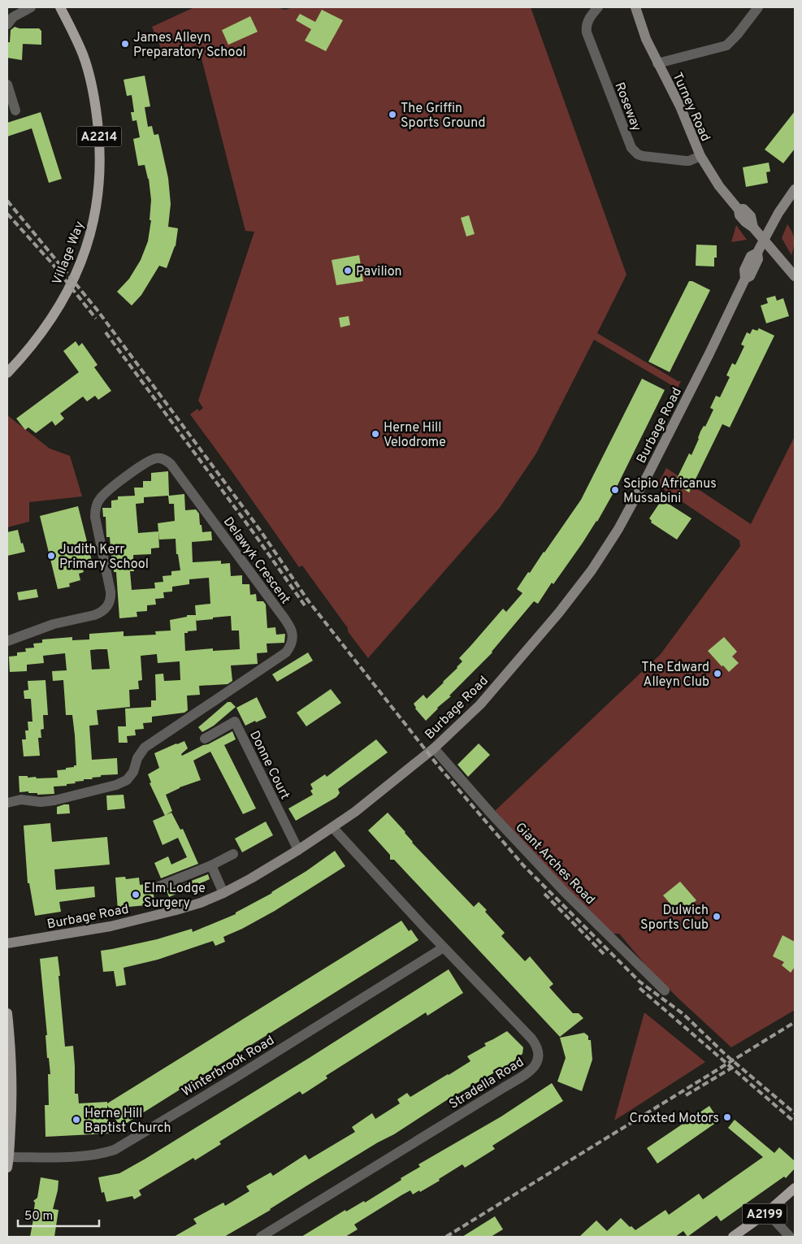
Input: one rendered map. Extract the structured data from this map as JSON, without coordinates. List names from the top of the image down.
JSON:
{
  "streets": {
    "main road": ["A2214", "Village Way", "A2199"],
    "street": [
      "Roseway",
      "Turney Road",
      "Burbage Road",
      "Delawyk Crescent",
      "Donne Court",
      "Giant Arches Road",
      "Winterbrook Road",
      "Stradella Road"
    ]
  },
  "crossings": [
    ["Roseway", "Turney Road"],
    ["Turney Road", "Burbage Road"],
    ["Burbage Road", "Donne Court"],
    ["Burbage Road", "Giant Arches Road"],
    ["Burbage Road", "Stradella Road"],
    ["Winterbrook Road", "Stradella Road"]
  ],
  "places": [
    "James Alleyn Preparatory School",
    "The Griffin Sports Ground",
    "Pavilion",
    "Herne Hill Velodrome",
    "Scipio Africanus Mussabini",
    "Judith Kerr Primary School",
    "The Edward Alleyn Club",
    "Elm Lodge Surgery",
    "Dulwich Sports Club",
    "Croxted Motors",
    "Herne Hill Baptist Church"
  ],
  "scale_bar": "50 m"
}
